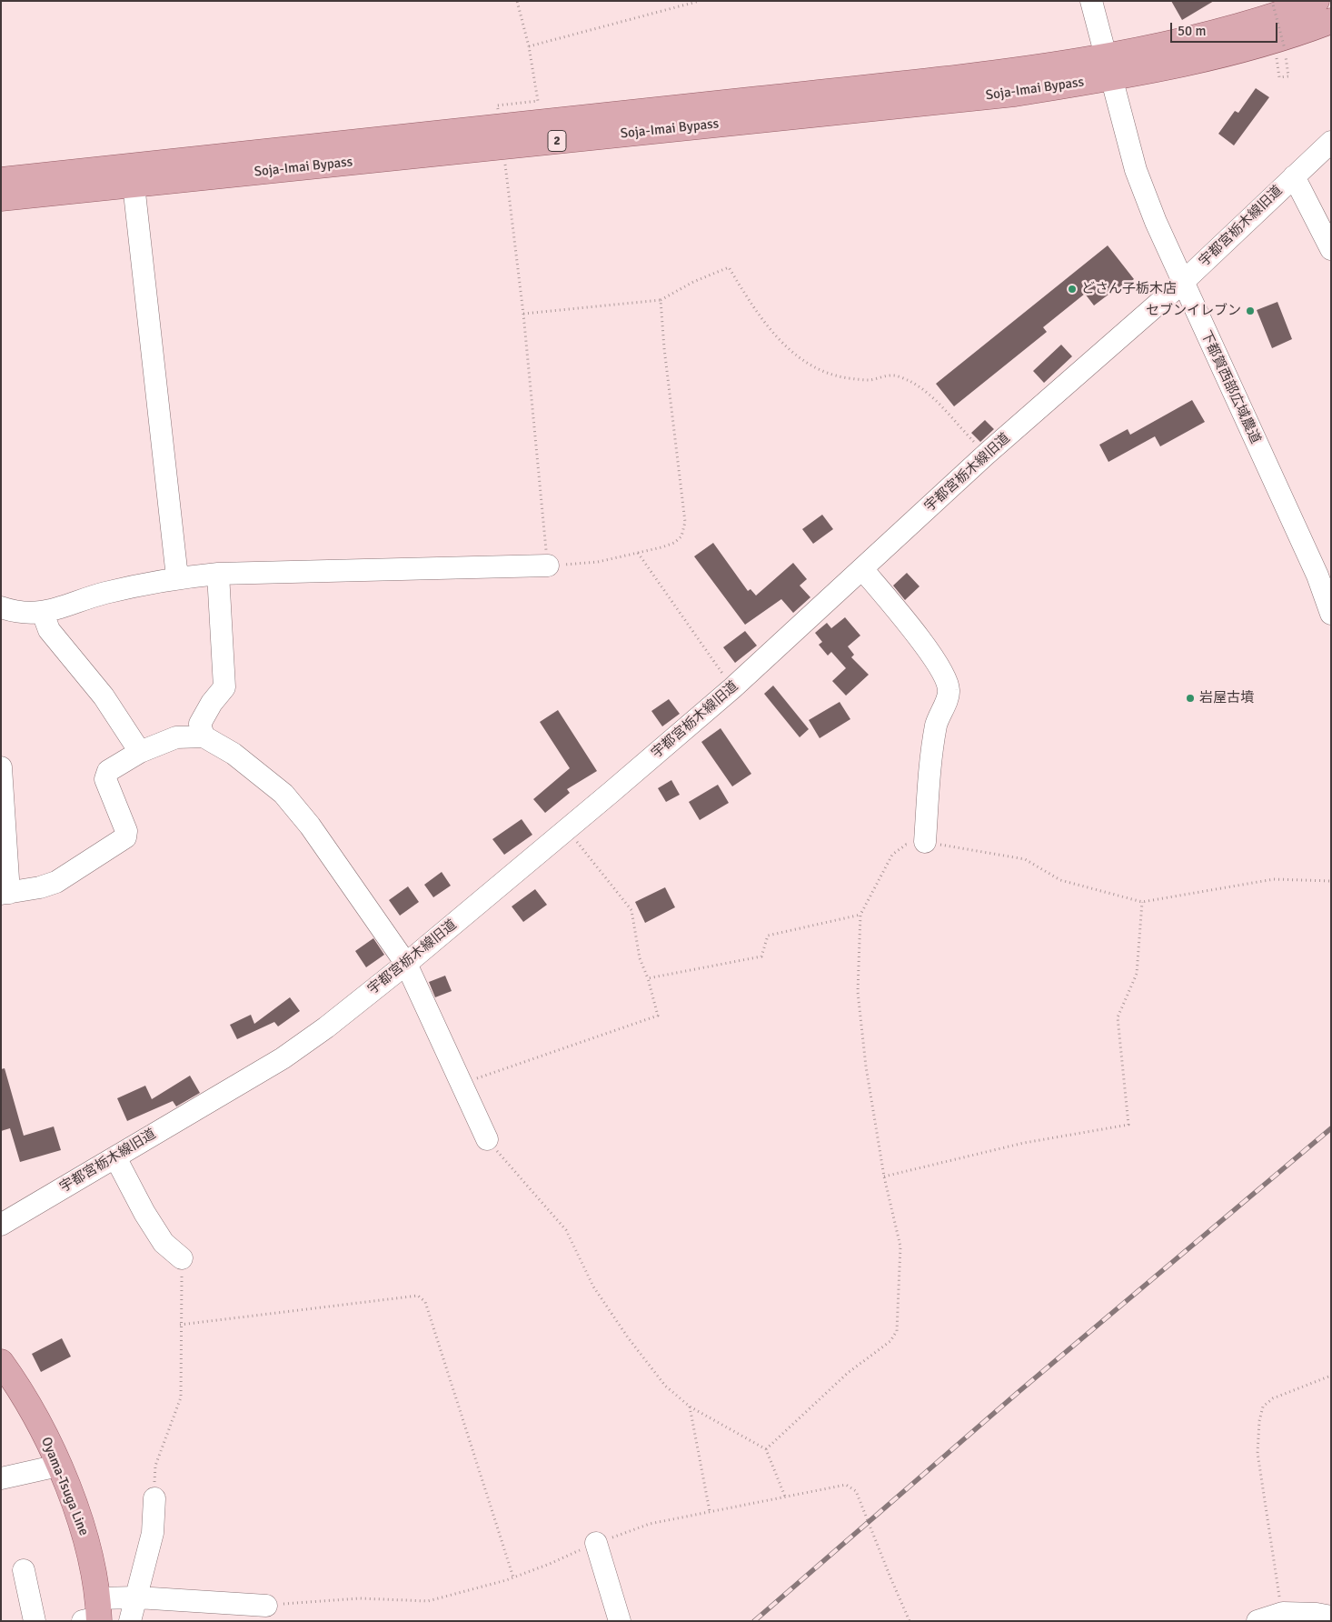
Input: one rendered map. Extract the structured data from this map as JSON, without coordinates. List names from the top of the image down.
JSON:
{
  "streets": {
    "main road": ["Soja-Imai Bypass", "2", "Oyama-Tsuga Line"],
    "street": ["宇都宮栃木線旧道", "下都賀西部広域農道"]
  },
  "crossings": [
    ["Soja-Imai Bypass", "下都賀西部広域農道"],
    ["宇都宮栃木線旧道", "下都賀西部広域農道"]
  ],
  "places": ["どさん子栃木店", "セブンイレブン", "岩屋古墳"],
  "scale_bar": "50 m"
}
